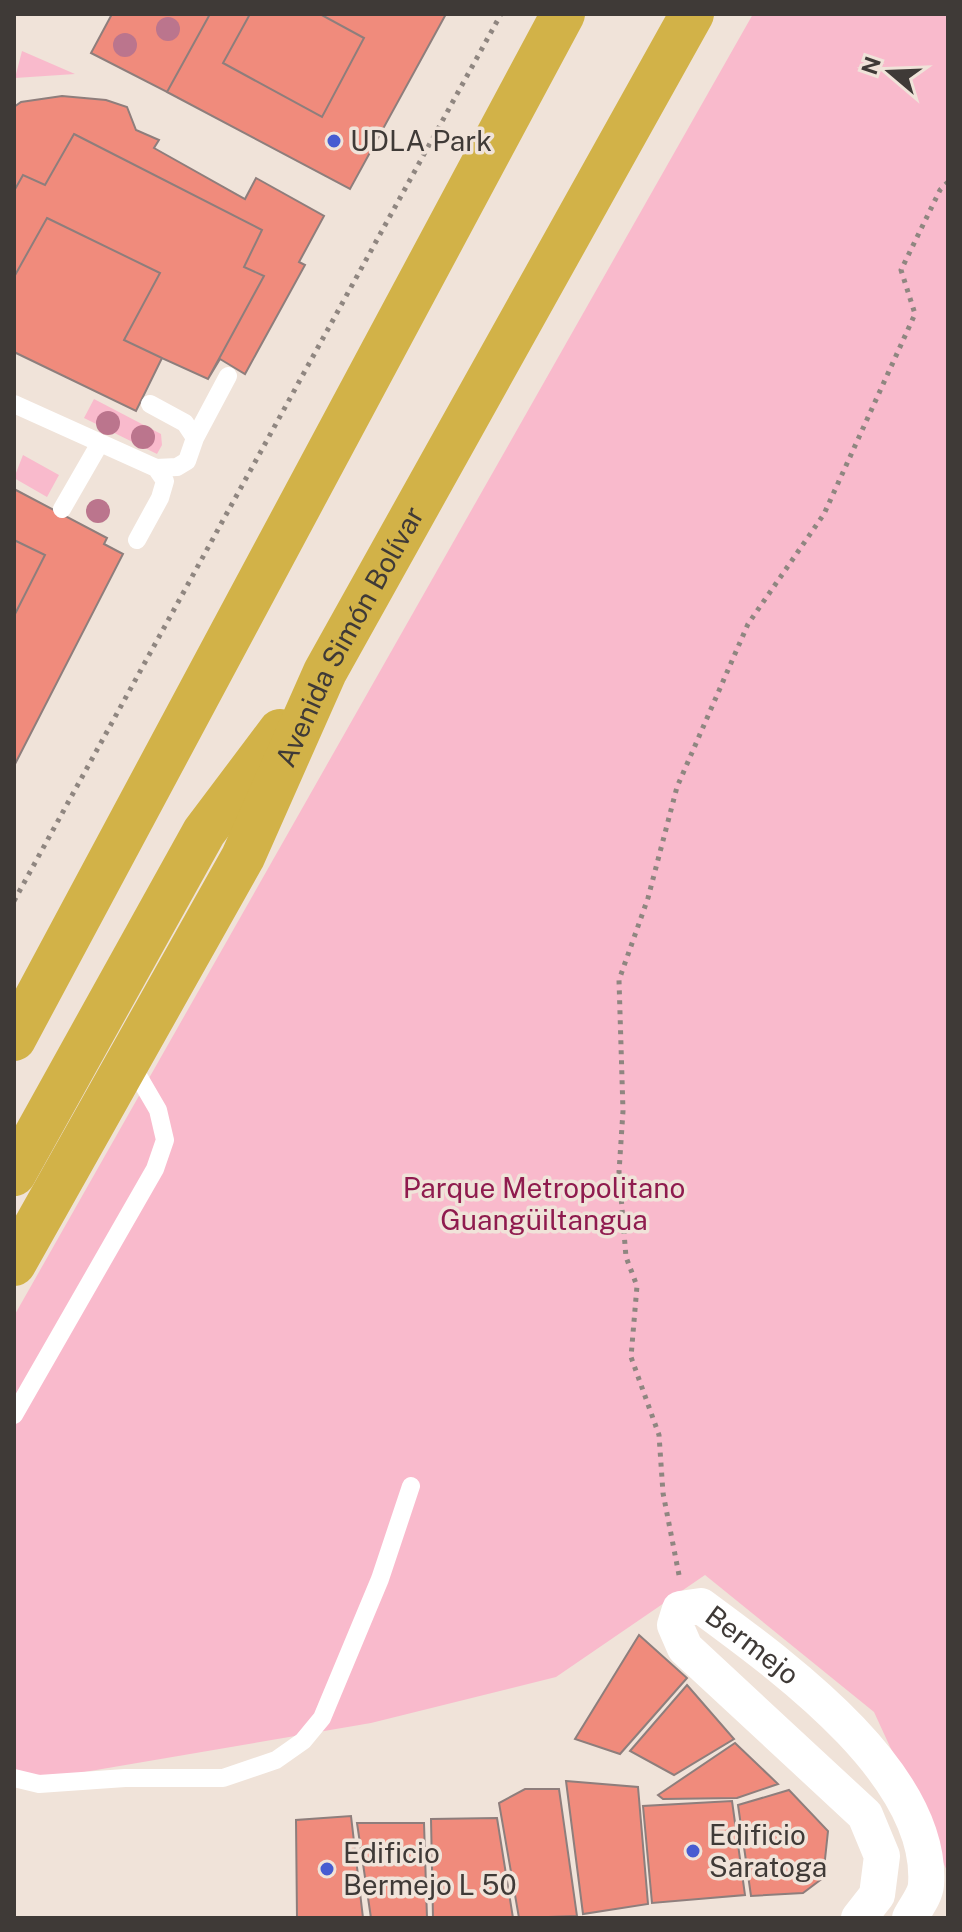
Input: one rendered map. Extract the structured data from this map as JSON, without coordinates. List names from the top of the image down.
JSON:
{
  "streets": {
    "highway": ["Avenida Simón Bolívar"],
    "street": ["Bermejo"]
  },
  "parks": ["Parque Metropolitano Guangüiltangua"],
  "places": ["UDLA Park", "Edificio Saratoga", "Edificio Bermejo L 50"],
  "north": "left"
}
